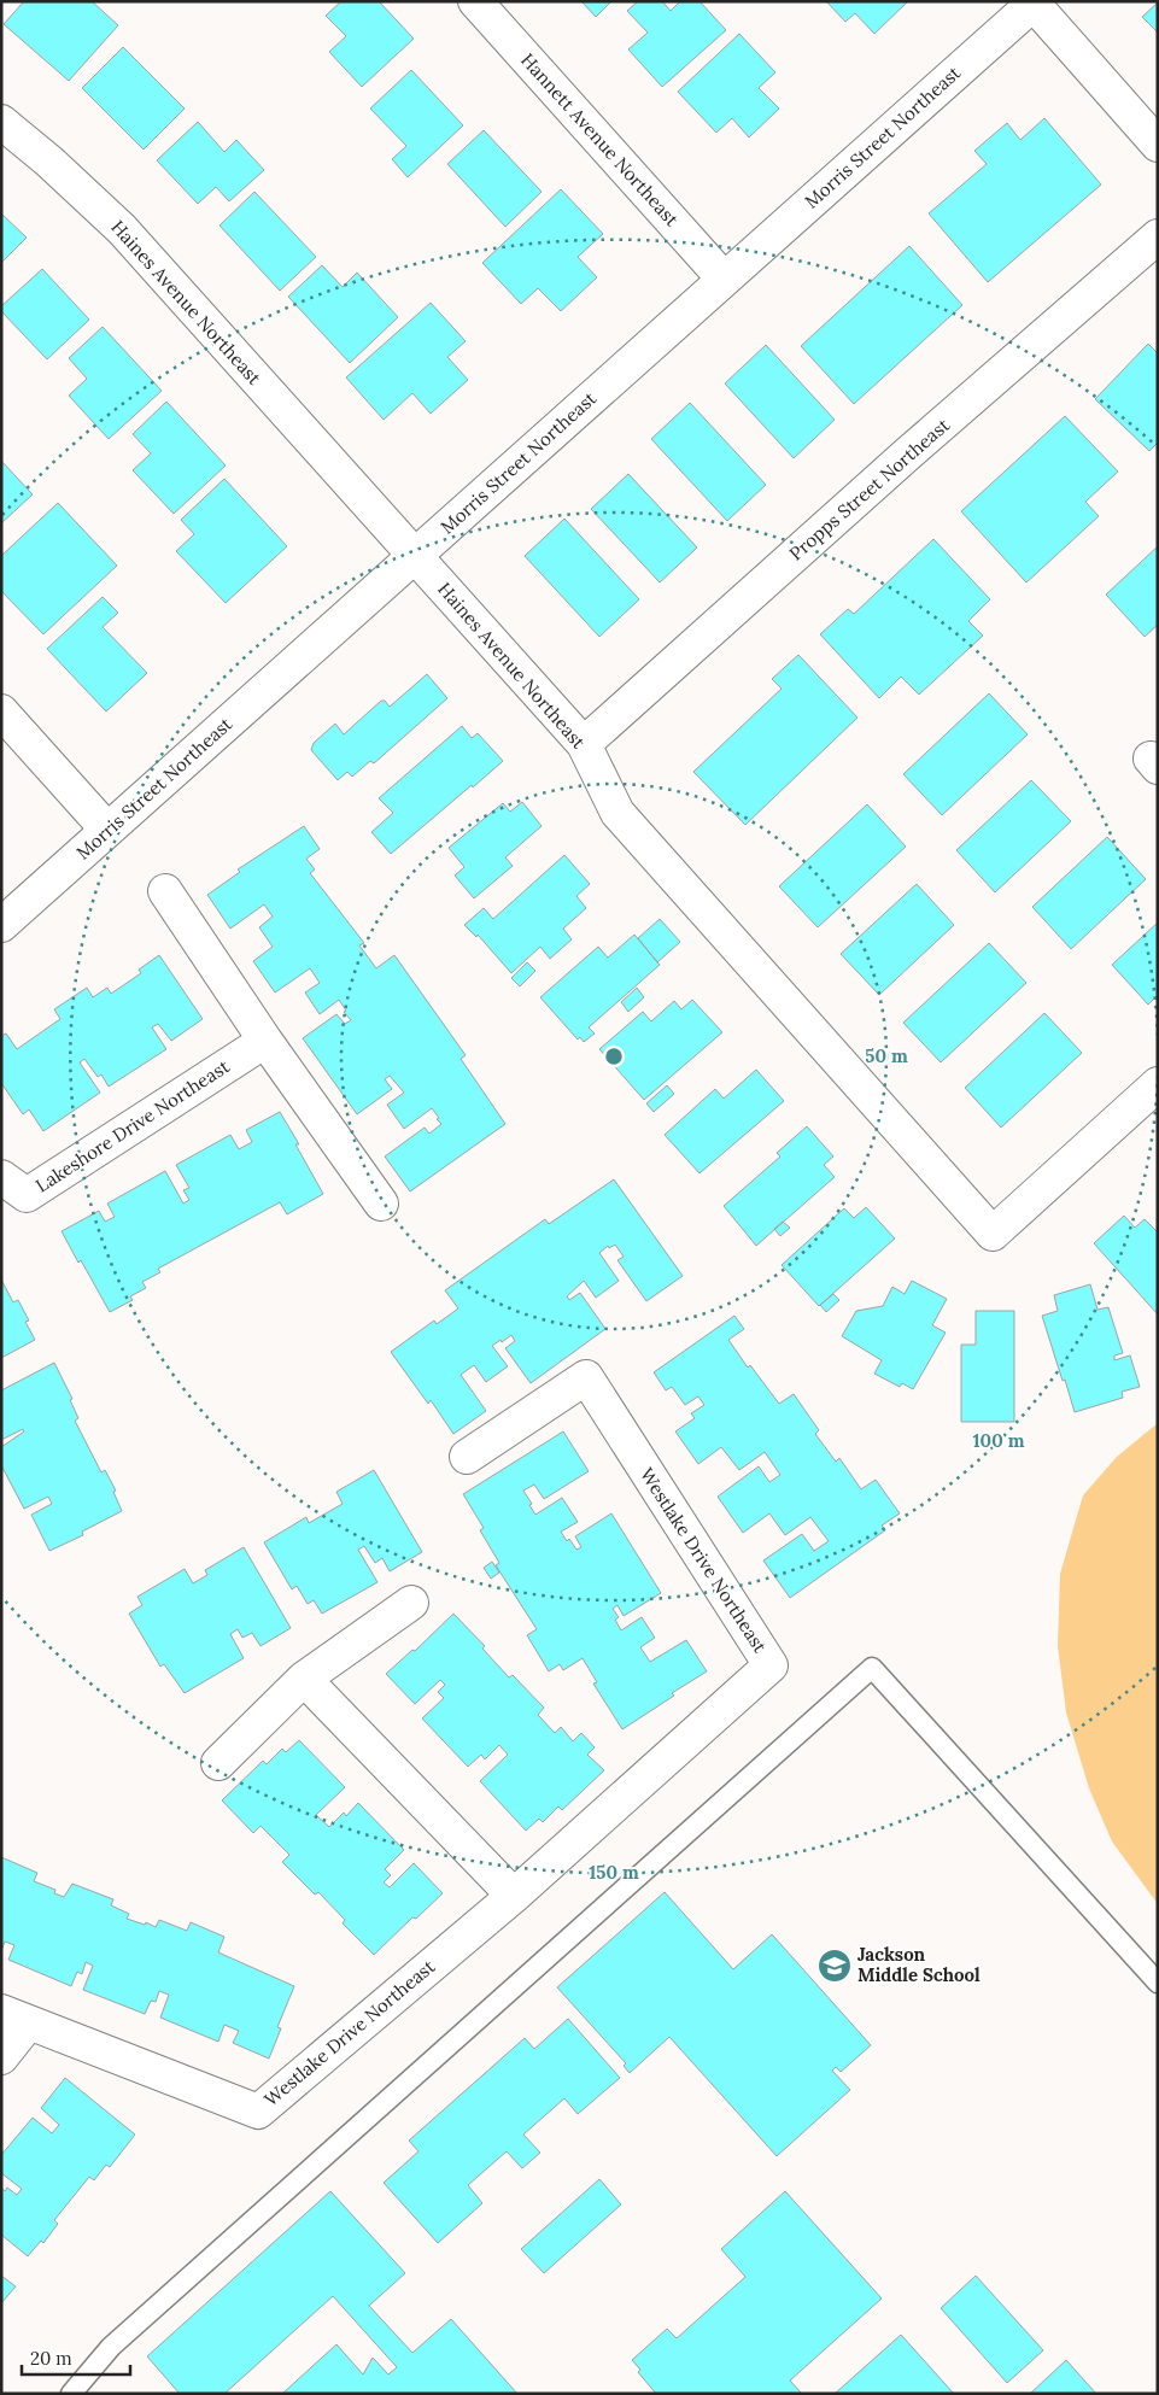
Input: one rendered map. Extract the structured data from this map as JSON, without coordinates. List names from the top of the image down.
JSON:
{
  "streets": {
    "street": [
      "Morris Street Northeast",
      "Hannett Avenue Northeast",
      "Haines Avenue Northeast",
      "Propps Street Northeast",
      "Lakeshore Drive Northeast",
      "Westlake Drive Northeast"
    ]
  },
  "crossings": [
    ["Morris Street Northeast", "Hannett Avenue Northeast"],
    ["Morris Street Northeast", "Haines Avenue Northeast"],
    ["Haines Avenue Northeast", "Propps Street Northeast"]
  ],
  "places": {
    "school or university": ["Jackson Middle School"]
  },
  "scale_bar": "20 m",
  "rings": ["50 m", "100 m", "150 m"]
}
